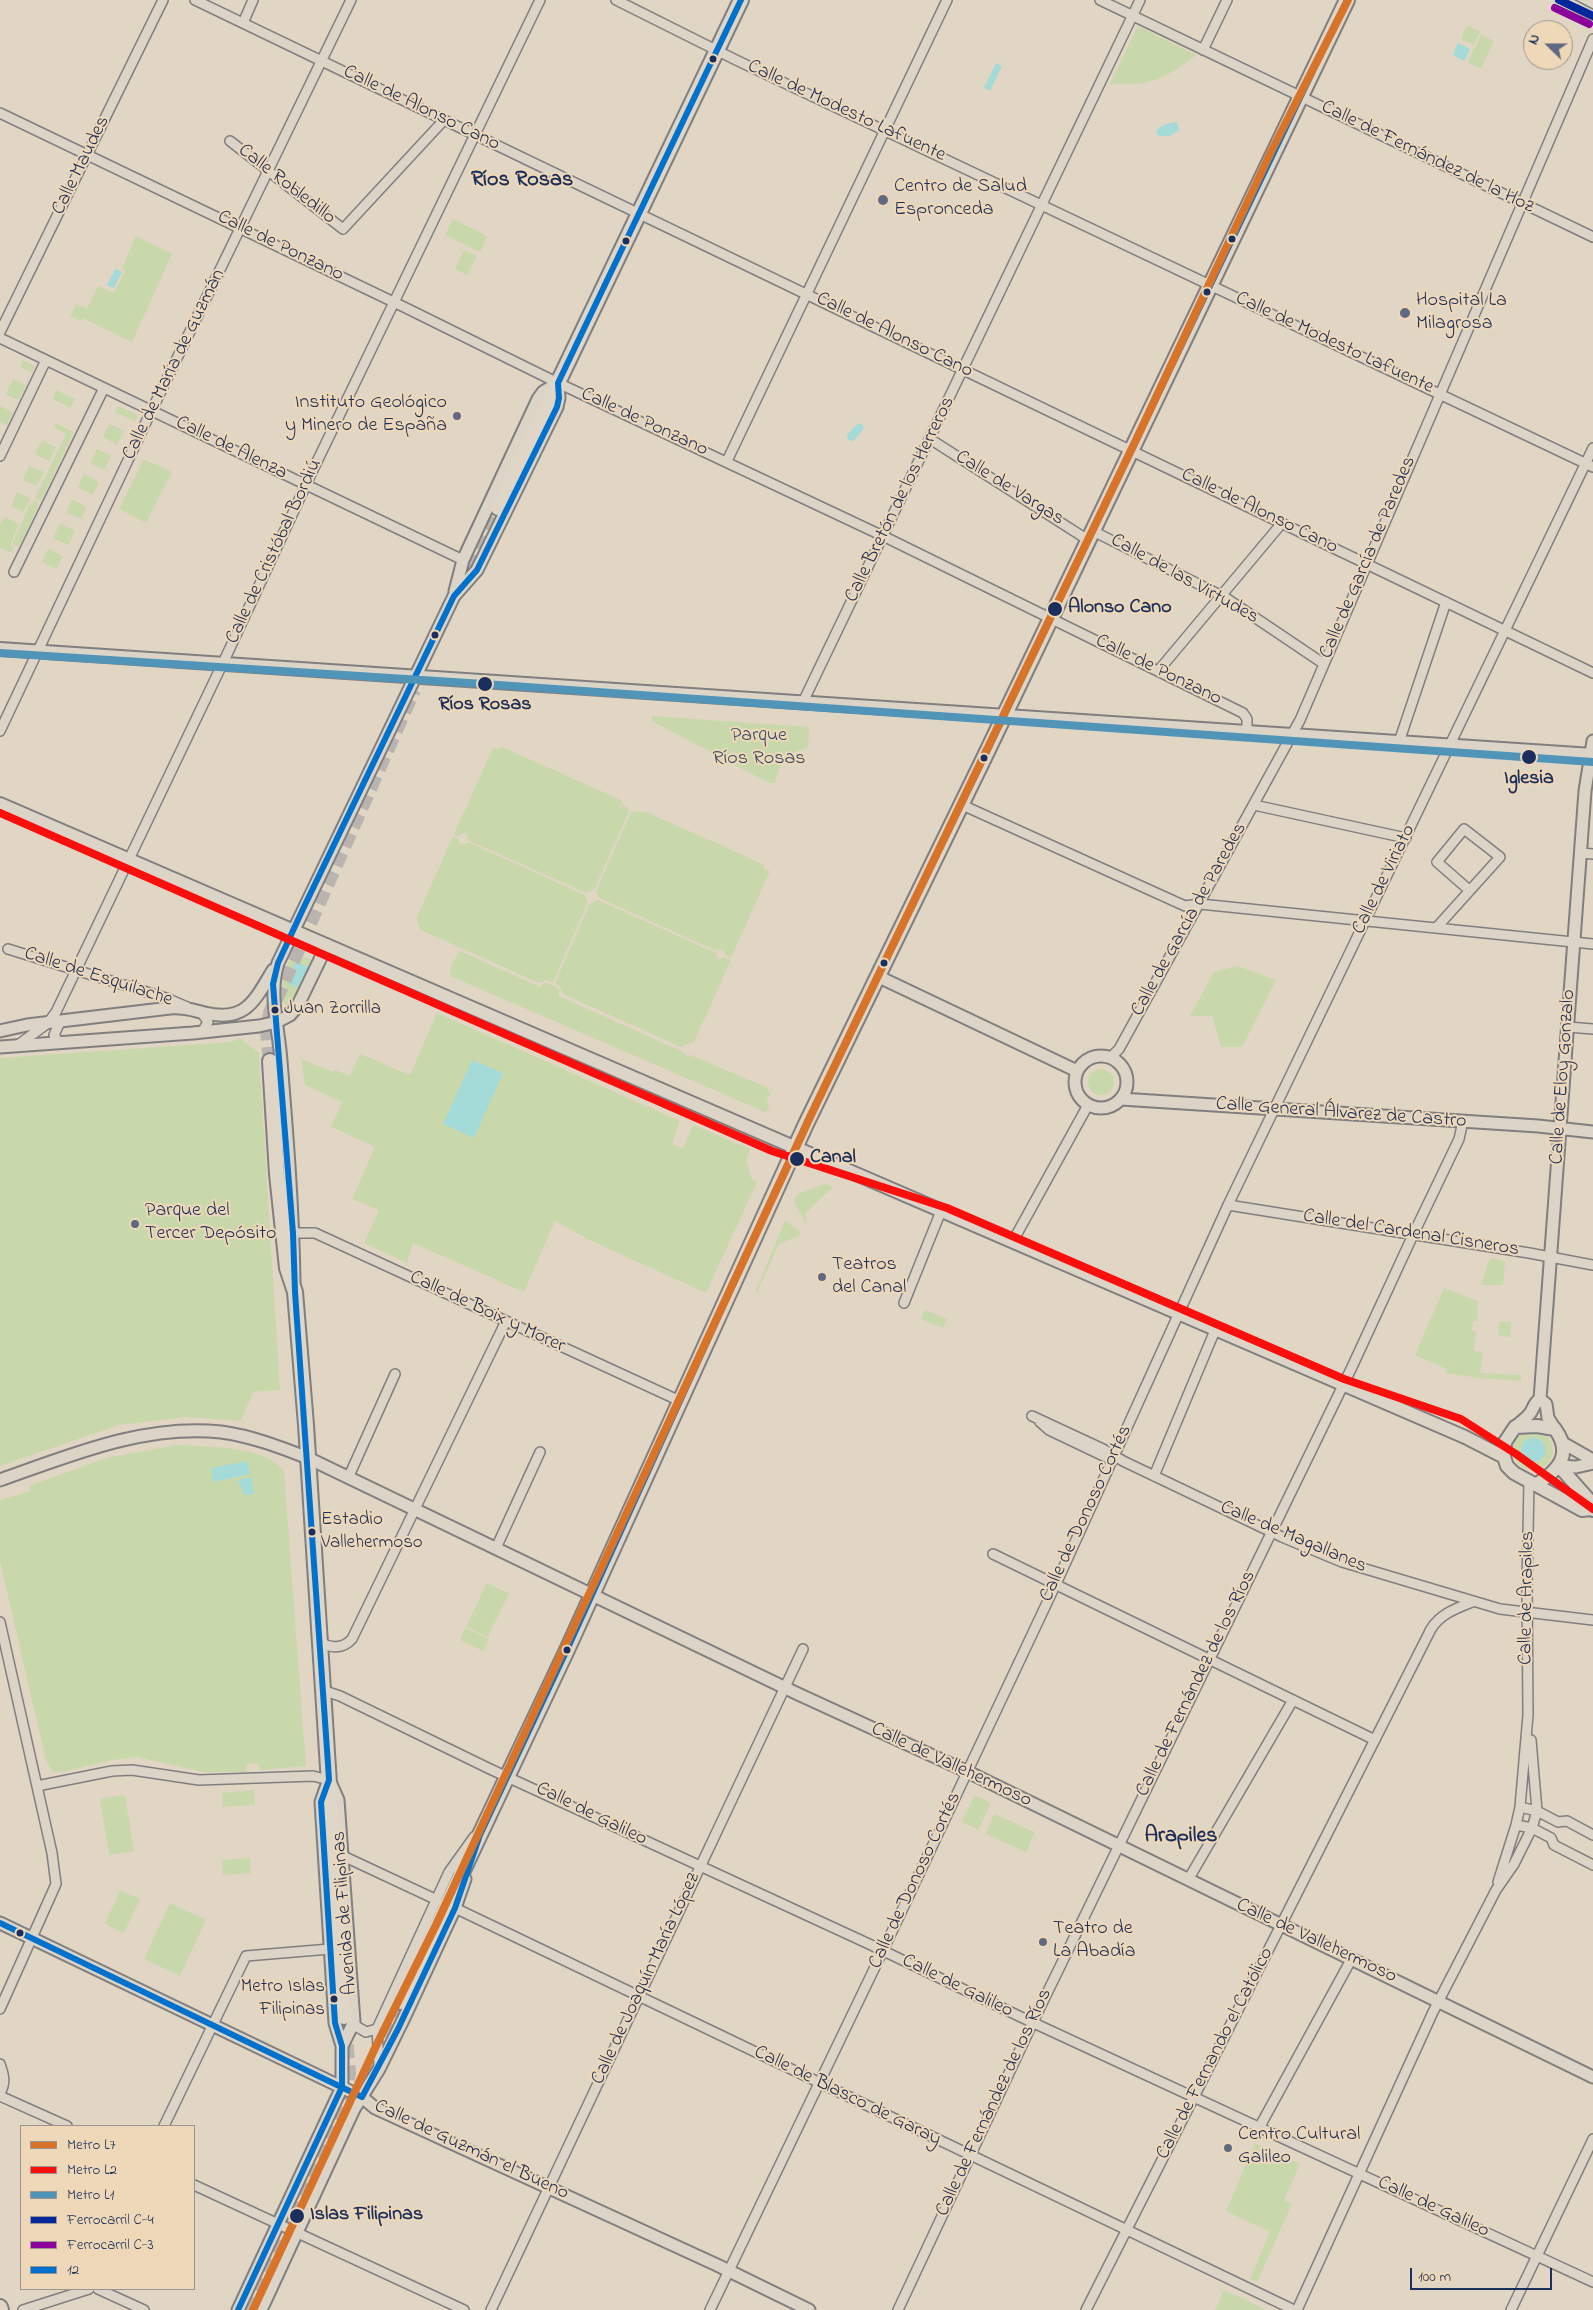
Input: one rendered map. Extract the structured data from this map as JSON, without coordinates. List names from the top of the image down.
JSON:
{
  "streets": {
    "main road": ["Avenida de Filipinas"],
    "street": [
      "Calle de Alonso Cano",
      "Calle de Modesto Lafuente",
      "Calle de Fernández de la Hoz",
      "Calle Maudes",
      "Calle Robledillo",
      "Calle de Ponzano",
      "Calle de María de Guzmán",
      "Calle de Alenza",
      "Calle de Vargas",
      "Calle Bretón de los Herreros",
      "Calle de Cristóbal Bordiú",
      "Calle de García de Paredes",
      "Calle de las Virtudes",
      "Calle de Viriato",
      "Calle de Esquilache",
      "Calle de Eloy Gonzalo",
      "Calle General Álvarez de Castro",
      "Calle del Cardenal Cisneros",
      "Calle de Boix y Morer",
      "Calle de Donoso Cortés",
      "Calle de Magallanes",
      "Calle de Arapiles",
      "Calle de Fernández de los Ríos",
      "Calle de Vallehermoso",
      "Calle de Galileo",
      "Calle de Joaquín María López",
      "Calle de Fernando el Católico",
      "Calle de Blasco de Garay",
      "Calle de Guzmán el Bueno"
    ]
  },
  "crossings": [
    ["Calle de Alonso Cano", "Calle Robledillo"],
    ["Calle de Alonso Cano", "Calle de María de Guzmán"],
    ["Calle de Alonso Cano", "Calle Bretón de los Herreros"],
    ["Calle de Alonso Cano", "Calle de Cristóbal Bordiú"],
    ["Calle de Alonso Cano", "Calle de García de Paredes"],
    ["Calle de Alonso Cano", "Calle de Viriato"],
    ["Calle de Modesto Lafuente", "Calle Bretón de los Herreros"],
    ["Calle de Modesto Lafuente", "Calle de García de Paredes"],
    ["Calle de Modesto Lafuente", "Calle de Viriato"],
    ["Calle de Fernández de la Hoz", "Calle Bretón de los Herreros"],
    ["Calle de Fernández de la Hoz", "Calle de García de Paredes"],
    ["Calle Maudes", "Calle de Ponzano"],
    ["Calle Robledillo", "Calle de María de Guzmán"],
    ["Calle de Ponzano", "Calle de María de Guzmán"],
    ["Calle de Ponzano", "Calle Bretón de los Herreros"],
    ["Calle de Ponzano", "Calle de Cristóbal Bordiú"],
    ["Calle de María de Guzmán", "Calle de Alenza"],
    ["Calle de Alenza", "Calle de Cristóbal Bordiú"],
    ["Calle de Vargas", "Calle Bretón de los Herreros"],
    ["Calle de Vargas", "Calle de las Virtudes"],
    ["Calle de Cristóbal Bordiú", "Calle de Esquilache"],
    ["Calle de García de Paredes", "Calle de las Virtudes"],
    ["Calle de García de Paredes", "Calle General Álvarez de Castro"],
    ["Calle de Viriato", "Calle General Álvarez de Castro"],
    ["Calle de Viriato", "Calle del Cardenal Cisneros"],
    ["Calle de Viriato", "Calle de Donoso Cortés"],
    ["Calle de Eloy Gonzalo", "Calle General Álvarez de Castro"],
    ["Calle de Eloy Gonzalo", "Calle del Cardenal Cisneros"],
    ["Calle de Eloy Gonzalo", "Calle de Arapiles"],
    ["Calle General Álvarez de Castro", "Calle de Fernández de los Ríos"],
    ["Calle del Cardenal Cisneros", "Calle de Fernández de los Ríos"],
    ["Calle de Boix y Morer", "Avenida de Filipinas"],
    ["Calle de Donoso Cortés", "Calle de Magallanes"],
    ["Calle de Donoso Cortés", "Calle de Vallehermoso"],
    ["Calle de Donoso Cortés", "Calle de Galileo"],
    ["Calle de Donoso Cortés", "Calle de Blasco de Garay"],
    ["Calle de Donoso Cortés", "Calle de Guzmán el Bueno"],
    ["Calle de Magallanes", "Calle de Arapiles"],
    ["Calle de Magallanes", "Calle de Fernández de los Ríos"],
    ["Calle de Magallanes", "Calle de Fernando el Católico"],
    ["Calle de Arapiles", "Calle de Vallehermoso"],
    ["Calle de Arapiles", "Calle de Galileo"],
    ["Calle de Arapiles", "Calle de Blasco de Garay"],
    ["Calle de Fernández de los Ríos", "Calle de Vallehermoso"],
    ["Calle de Fernández de los Ríos", "Calle de Galileo"],
    ["Calle de Fernández de los Ríos", "Calle de Blasco de Garay"],
    ["Calle de Vallehermoso", "Avenida de Filipinas"],
    ["Calle de Vallehermoso", "Calle de Joaquín María López"],
    ["Calle de Vallehermoso", "Calle de Fernando el Católico"],
    ["Calle de Galileo", "Avenida de Filipinas"],
    ["Calle de Galileo", "Calle de Joaquín María López"],
    ["Calle de Galileo", "Calle de Fernando el Católico"],
    ["Avenida de Filipinas", "Calle de Guzmán el Bueno"],
    ["Calle de Joaquín María López", "Calle de Blasco de Garay"],
    ["Calle de Joaquín María López", "Calle de Guzmán el Bueno"],
    ["Calle de Fernando el Católico", "Calle de Blasco de Garay"]
  ],
  "districts": ["Ríos Rosas", "Arapiles"],
  "parks": ["Parque Ríos Rosas"],
  "places": [
    "Centro de Salud Espronceda",
    "Hospital La Milagrosa",
    "Instituto Geológico y Minero de España",
    "Alonso Cano",
    "Ríos Rosas",
    "Iglesia",
    "Juan Zorrilla",
    "Canal",
    "Parque del Tercer Depósito",
    "Teatros del Canal",
    "Estadio Vallehermoso",
    "Teatro de La Abadía",
    "Metro Islas Filipinas",
    "Centro Cultural Galileo",
    "Islas Filipinas"
  ],
  "lines": [
    "metro line L7",
    "rail line C-4",
    "transit line 12",
    "rail line C-3",
    "metro line L1",
    "metro line L2"
  ],
  "legend": [
    "Metro L7",
    "Metro L2",
    "Metro L1",
    "Ferrocarril C-4",
    "Ferrocarril C-3",
    "12"
  ],
  "scale_bar": "100 m",
  "north": "left"
}
